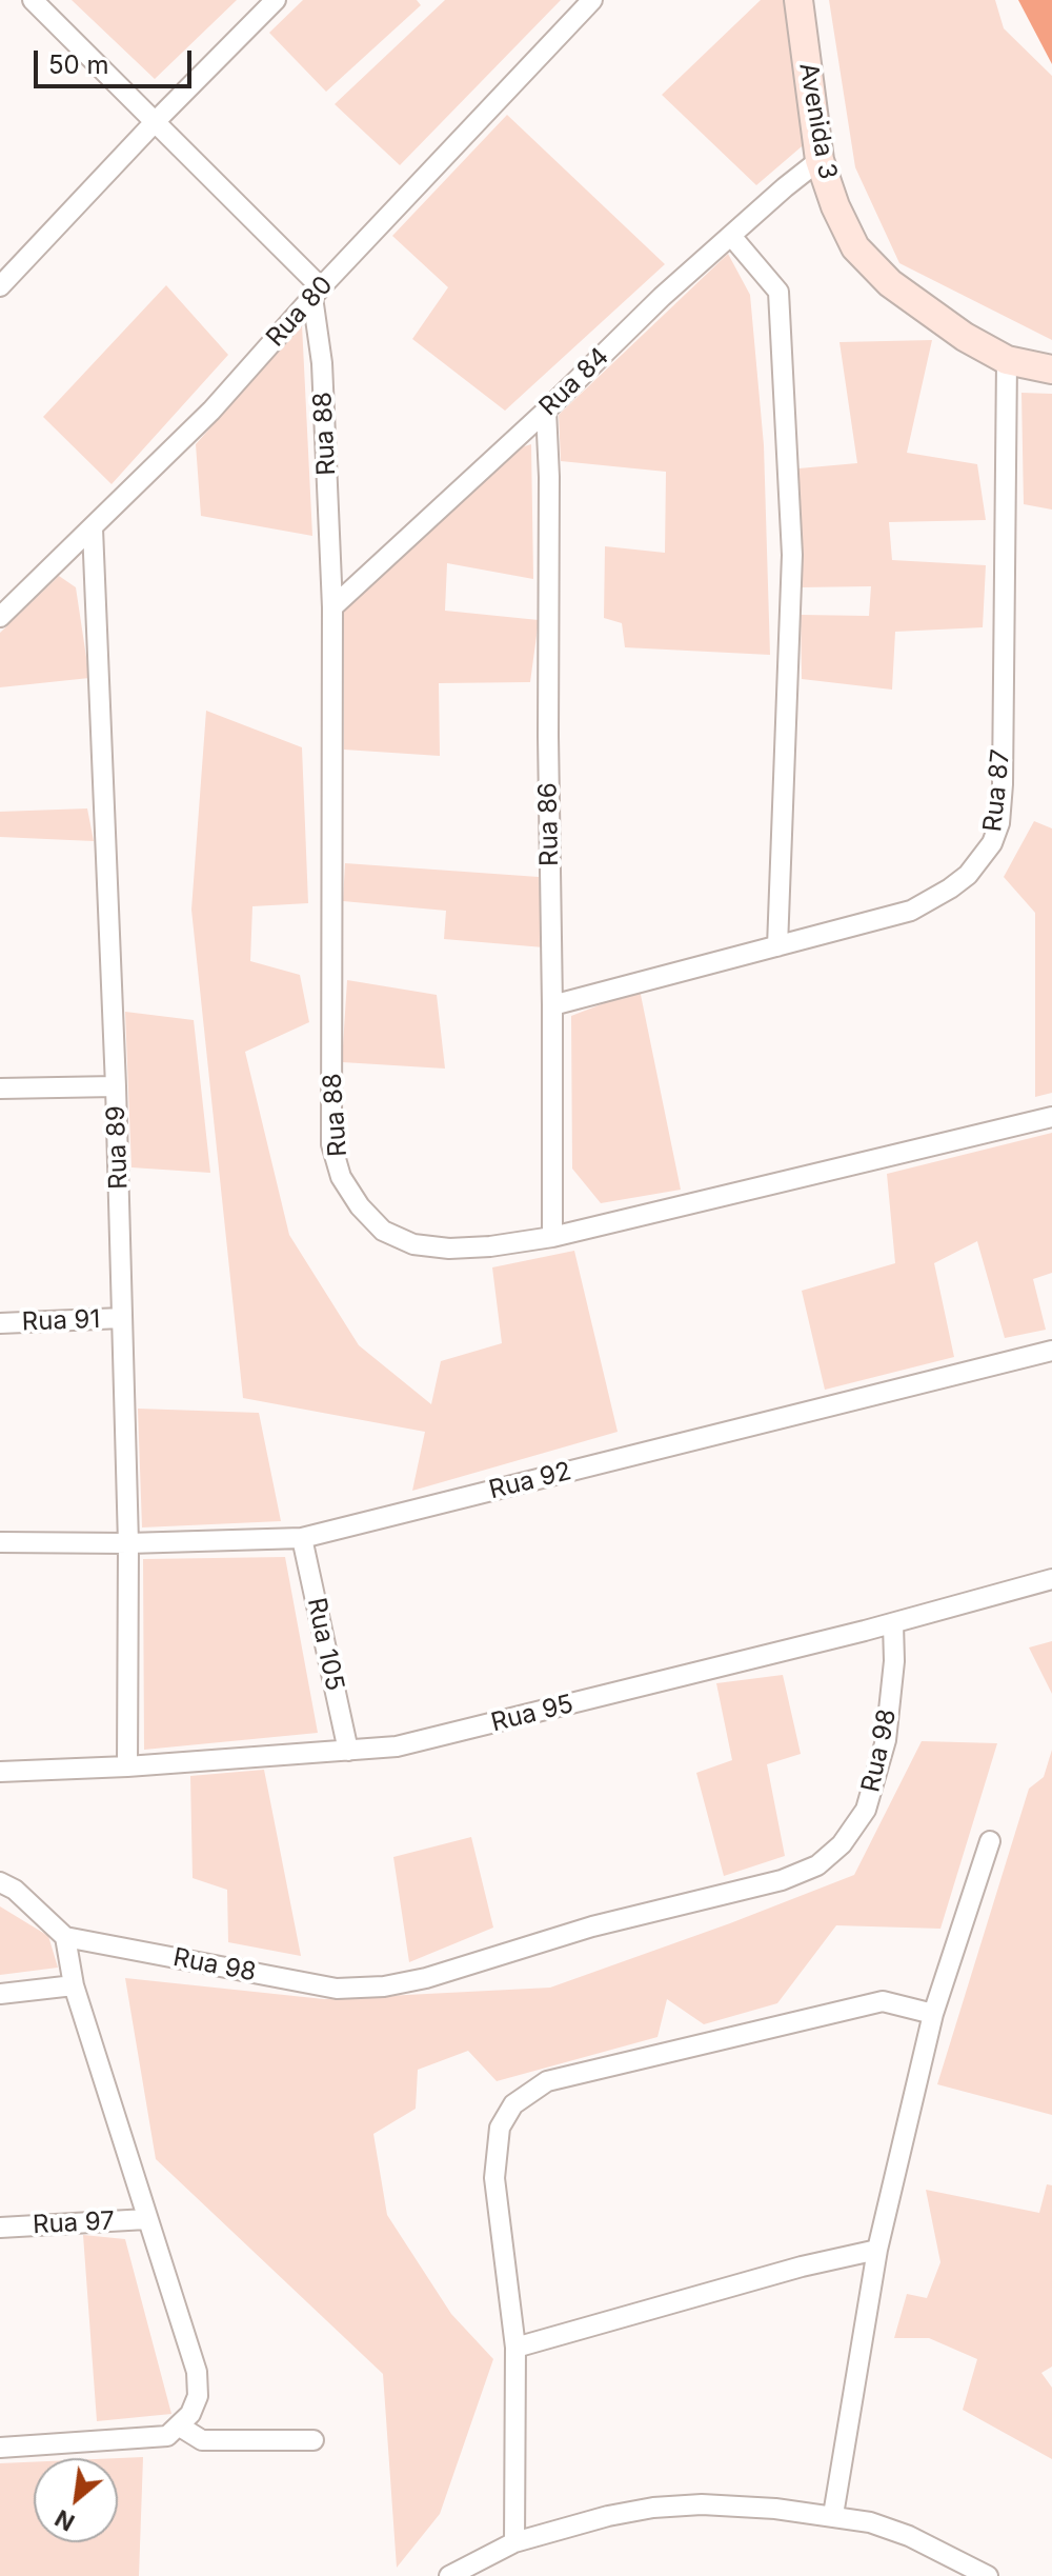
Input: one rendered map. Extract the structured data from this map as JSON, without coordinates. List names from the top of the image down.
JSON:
{
  "streets": {
    "main road": ["Avenida 3"],
    "street": [
      "Rua 80",
      "Rua 84",
      "Rua 88",
      "Rua 87",
      "Rua 86",
      "Rua 89",
      "Rua 91",
      "Rua 92",
      "Rua 105",
      "Rua 95",
      "Rua 98",
      "Rua 97"
    ]
  },
  "crossings": [
    ["Avenida 3", "Rua 84"],
    ["Avenida 3", "Rua 87"],
    ["Rua 80", "Rua 88"],
    ["Rua 80", "Rua 89"],
    ["Rua 84", "Rua 88"],
    ["Rua 84", "Rua 86"],
    ["Rua 88", "Rua 86"],
    ["Rua 87", "Rua 86"],
    ["Rua 89", "Rua 91"],
    ["Rua 89", "Rua 92"],
    ["Rua 89", "Rua 95"],
    ["Rua 92", "Rua 105"],
    ["Rua 105", "Rua 95"],
    ["Rua 95", "Rua 98"]
  ],
  "scale_bar": "50 m",
  "north": "bottom left"
}
